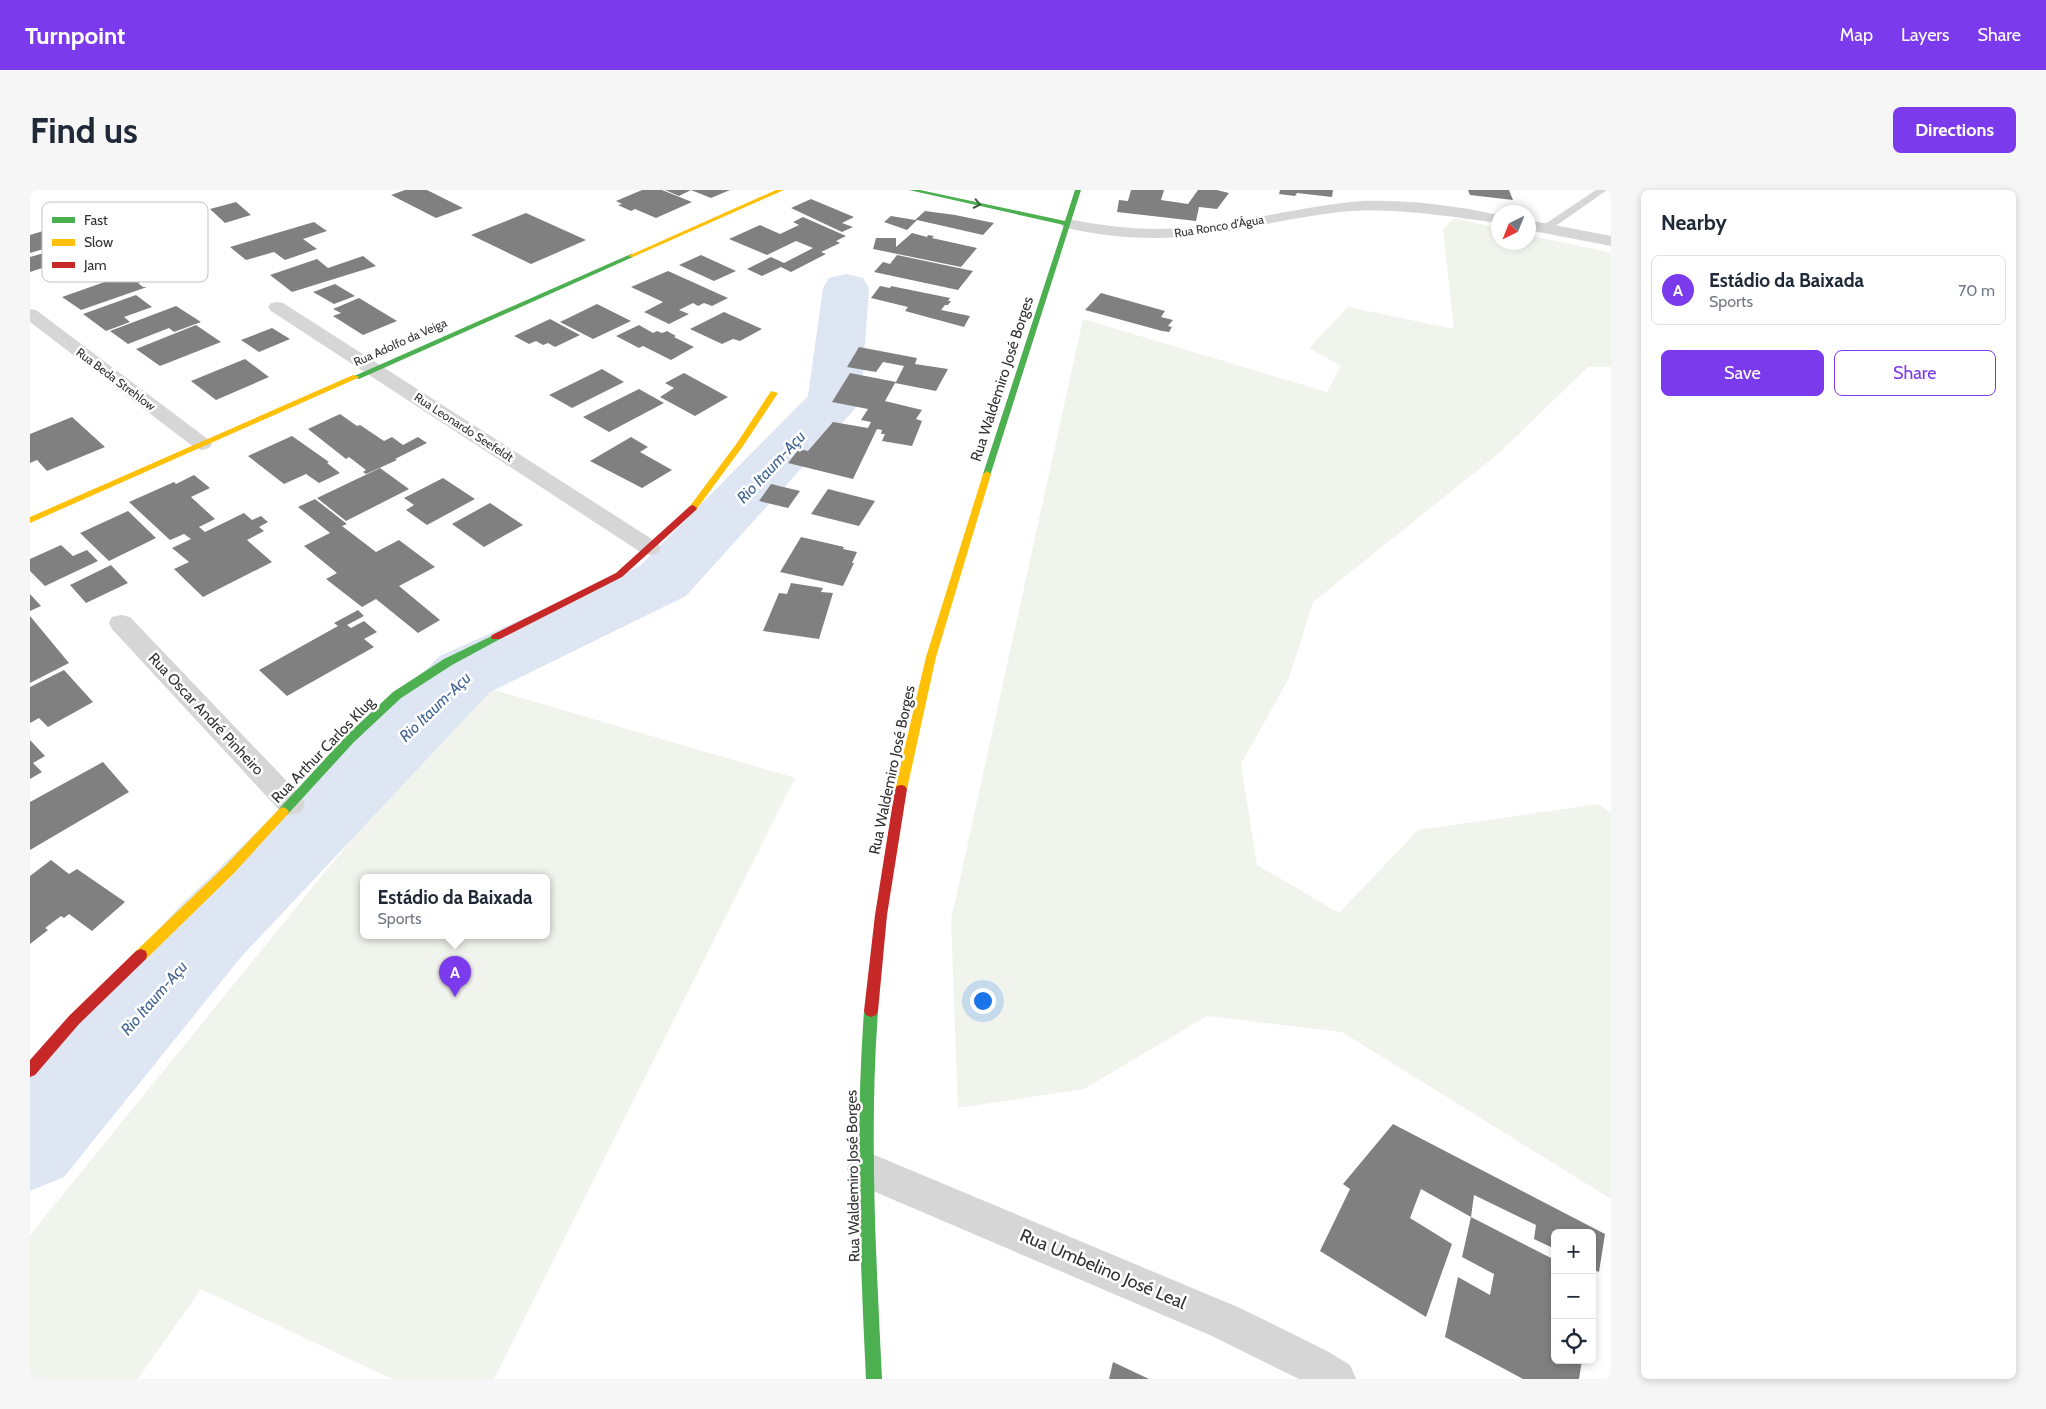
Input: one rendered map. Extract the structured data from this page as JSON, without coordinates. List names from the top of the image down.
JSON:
{
  "streets": {
    "street": [
      "Rua Ronco d’Água",
      "Rua Adolfo da Veiga",
      "Rua Beda Strehlow",
      "Rua Waldemiro José Borges",
      "Rua Leonardo Seefeldt",
      "Rua Oscar André Pinheiro",
      "Rua Arthur Carlos Klug",
      "Rua Umbelino José Leal"
    ]
  },
  "crossings": [
    ["Rua Ronco d’Água", "Rua Waldemiro José Borges"],
    ["Rua Adolfo da Veiga", "Rua Beda Strehlow"],
    ["Rua Adolfo da Veiga", "Rua Leonardo Seefeldt"],
    ["Rua Waldemiro José Borges", "Rua Umbelino José Leal"],
    ["Rua Leonardo Seefeldt", "Rua Arthur Carlos Klug"],
    ["Rua Oscar André Pinheiro", "Rua Arthur Carlos Klug"]
  ],
  "water": ["Rio Itaum-Açu"],
  "legend": ["Fast", "Slow", "Jam"],
  "north": "bottom left",
  "page": {
    "header": "Turnpoint",
    "nav": ["Map", "Layers", "Share"],
    "buttons": [
      "Directions",
      ["Save", "Share"]
    ],
    "title": "Find us",
    "heading": "Nearby",
    "list": [
      {
        "mark": "A",
        "name": "Estádio da Baixada",
        "note": "Sports",
        "value": "70 m"
      }
    ],
    "popup": ["Estádio da Baixada", "Sports"],
    "pins": "A",
    "map_buttons": ["+", "−"]
  }
}
